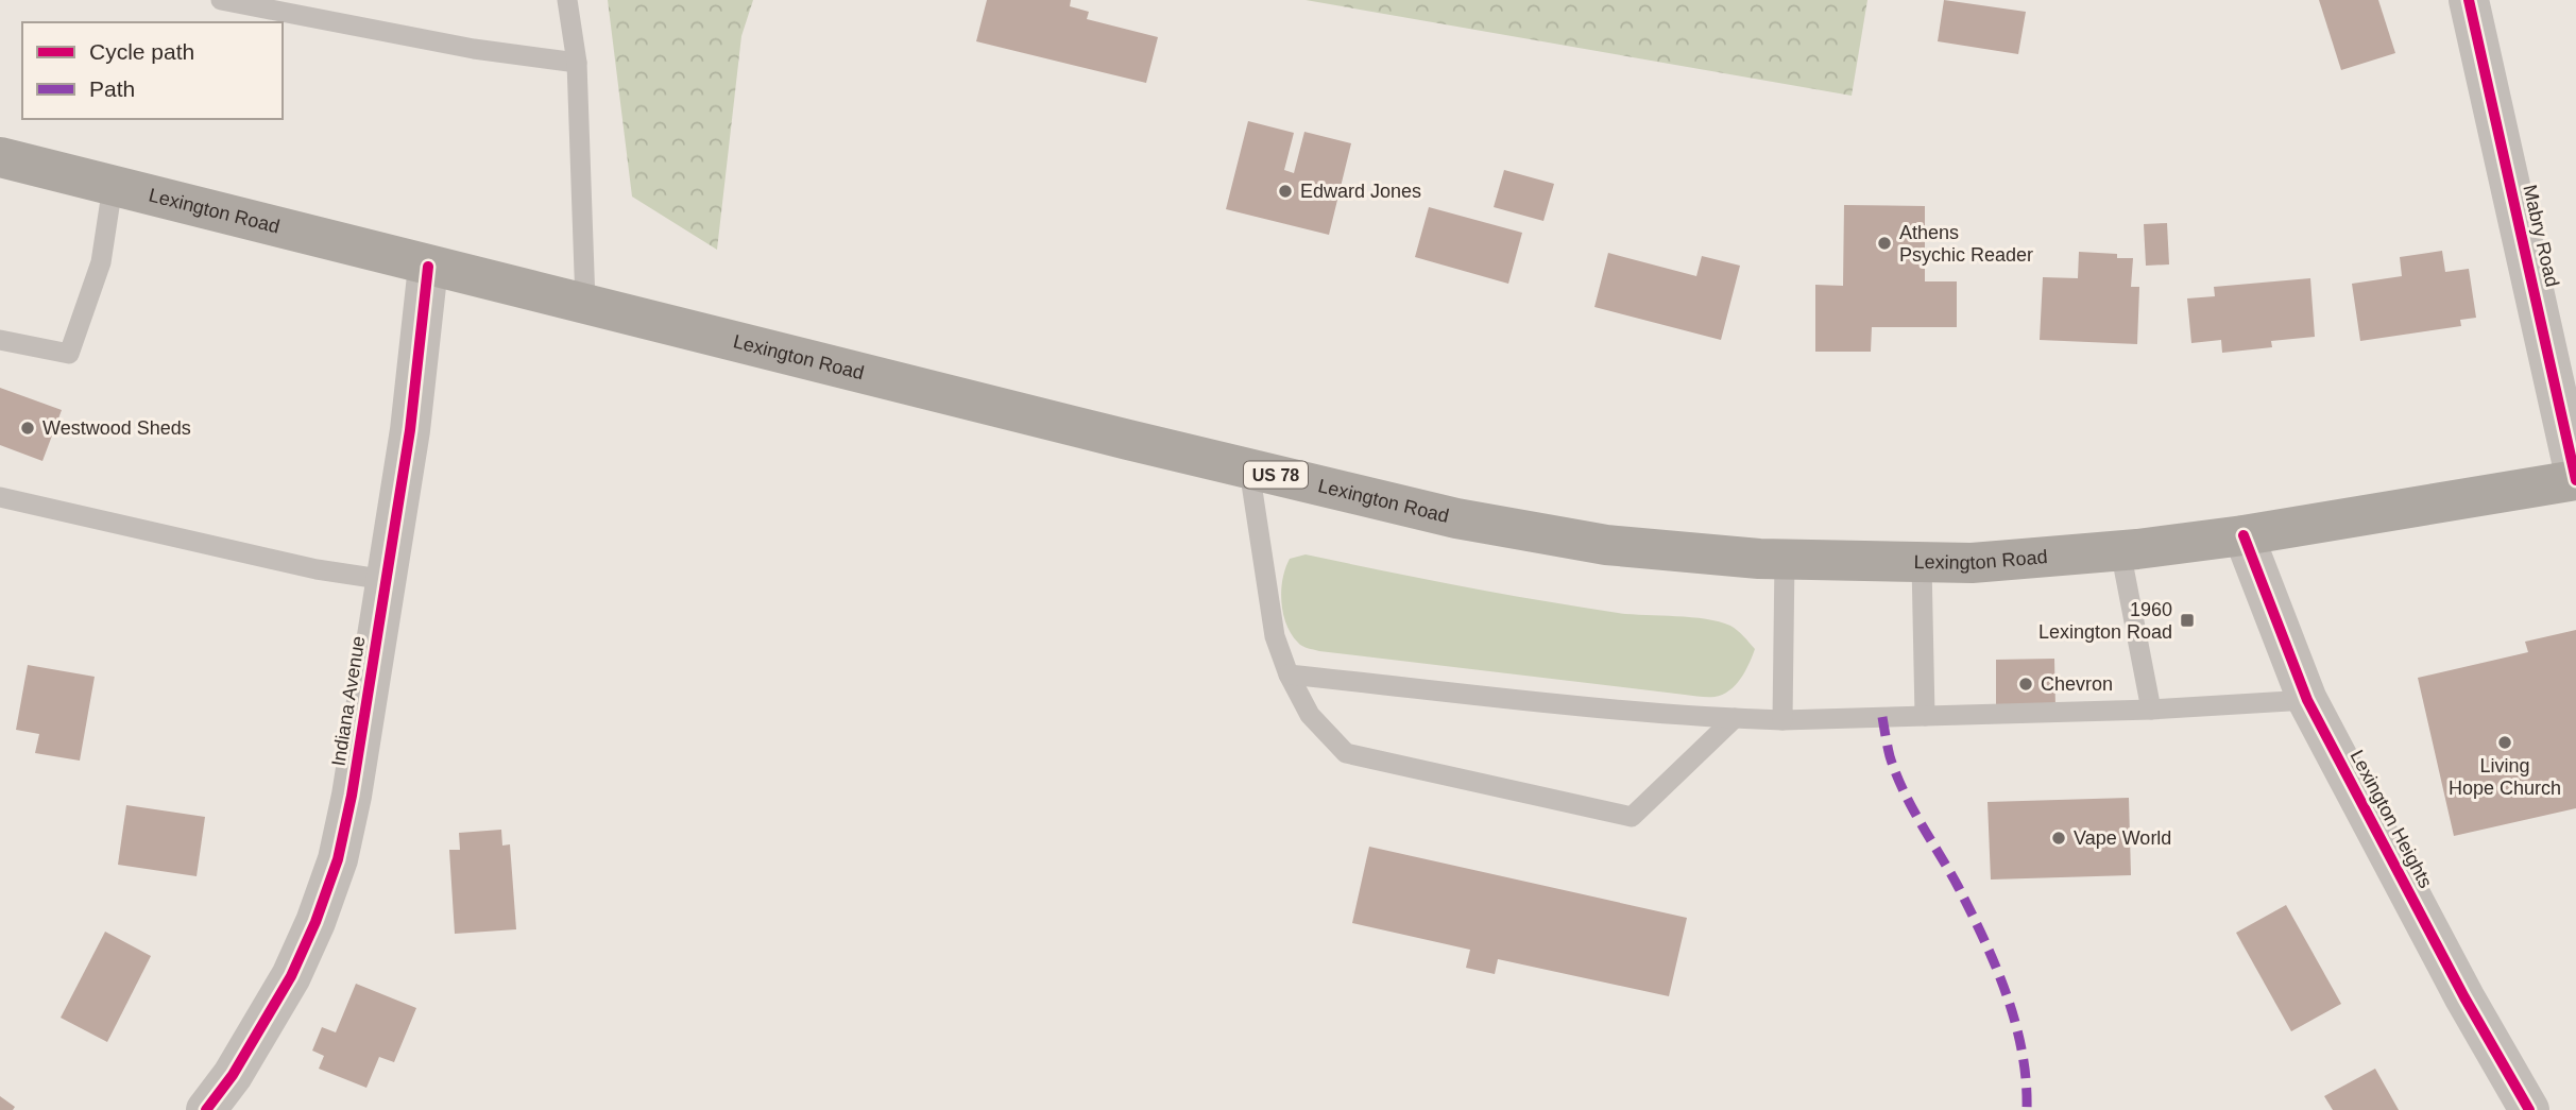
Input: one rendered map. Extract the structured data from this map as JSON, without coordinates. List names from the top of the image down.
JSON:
{
  "streets": {
    "highway": ["Lexington Road", "US 78"],
    "street": ["Mabry Road", "Indiana Avenue", "Lexington Heights"]
  },
  "crossings": [
    ["Lexington Road", "Mabry Road"],
    ["Lexington Road", "Indiana Avenue"],
    ["Lexington Road", "Lexington Heights"]
  ],
  "places": {
    "other": [
      "Edward Jones",
      "Athens Psychic Reader",
      "Westwood Sheds",
      "Chevron",
      "Living Hope Church",
      "Vape World"
    ],
    "transit": ["1960 Lexington Road"]
  },
  "legend": ["Cycle path", "Path"]
}
